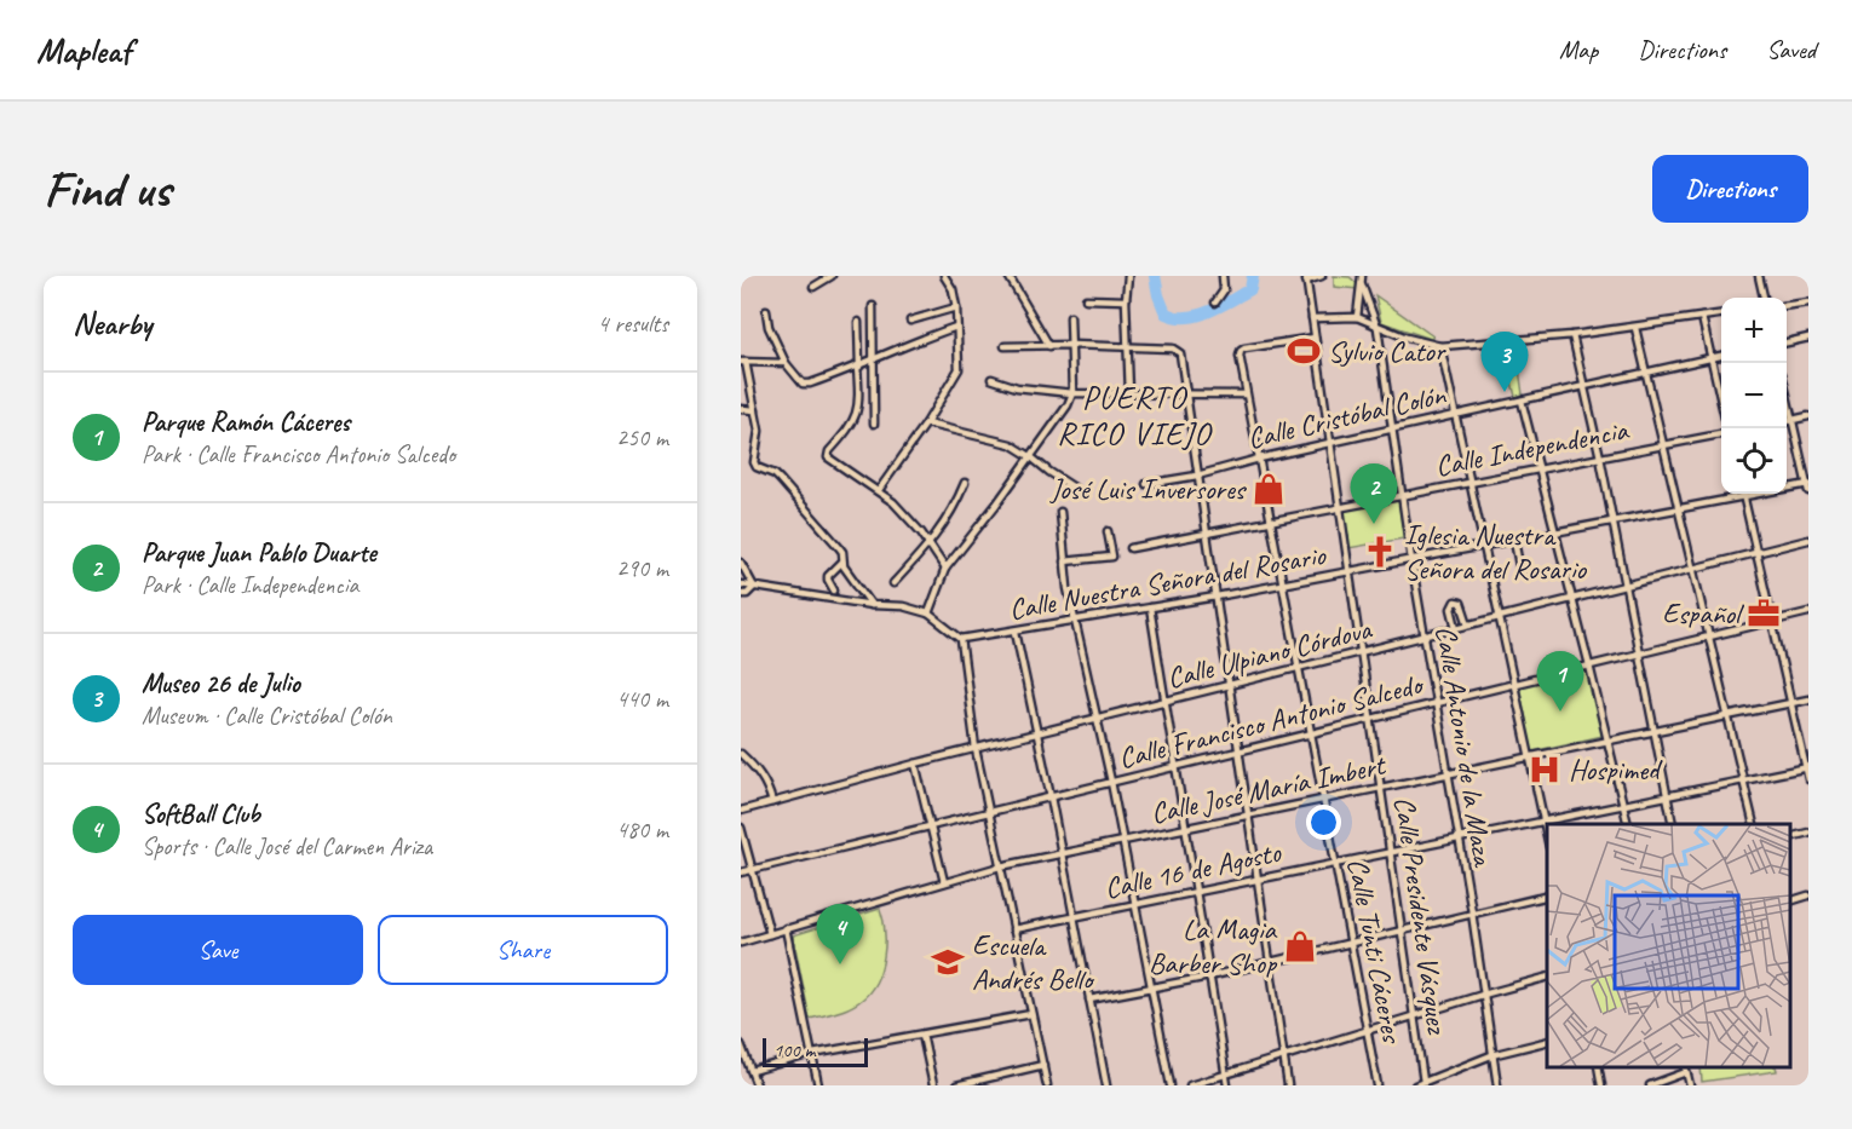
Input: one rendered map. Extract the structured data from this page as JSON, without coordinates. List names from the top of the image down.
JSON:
{
  "streets": {
    "street": [
      "Calle Cristóbal Colón",
      "Calle Independencia",
      "Calle Nuestra Señora del Rosario",
      "Calle Ulpiano Córdova",
      "Calle Francisco Antonio Salcedo",
      "Calle Antonio de la Maza",
      "Calle José María Imbert",
      "Calle 16 de Agosto",
      "Calle Presidente Vásquez",
      "Calle Tunti Cáceres"
    ]
  },
  "crossings": [
    ["Calle Cristóbal Colón", "Calle Antonio de la Maza"],
    ["Calle Cristóbal Colón", "Calle Presidente Vásquez"],
    ["Calle Cristóbal Colón", "Calle Tunti Cáceres"],
    ["Calle Independencia", "Calle Antonio de la Maza"],
    ["Calle Independencia", "Calle Presidente Vásquez"],
    ["Calle Independencia", "Calle Tunti Cáceres"],
    ["Calle Nuestra Señora del Rosario", "Calle Antonio de la Maza"],
    ["Calle Nuestra Señora del Rosario", "Calle Presidente Vásquez"],
    ["Calle Nuestra Señora del Rosario", "Calle Tunti Cáceres"],
    ["Calle Ulpiano Córdova", "Calle Antonio de la Maza"],
    ["Calle Ulpiano Córdova", "Calle Presidente Vásquez"],
    ["Calle Ulpiano Córdova", "Calle Tunti Cáceres"],
    ["Calle Francisco Antonio Salcedo", "Calle Antonio de la Maza"],
    ["Calle Francisco Antonio Salcedo", "Calle Presidente Vásquez"],
    ["Calle Francisco Antonio Salcedo", "Calle Tunti Cáceres"],
    ["Calle Antonio de la Maza", "Calle José María Imbert"],
    ["Calle Antonio de la Maza", "Calle 16 de Agosto"],
    ["Calle José María Imbert", "Calle Presidente Vásquez"],
    ["Calle José María Imbert", "Calle Tunti Cáceres"],
    ["Calle 16 de Agosto", "Calle Presidente Vásquez"],
    ["Calle 16 de Agosto", "Calle Tunti Cáceres"],
    ["Calle Presidente Vásquez", "Calle Tunti Cáceres"]
  ],
  "districts": ["PUERTO RICO VIEJO"],
  "places": {
    "sports": ["Sylvio Cator"],
    "shop": ["José Luis Inversores", "La Magia Barber Shop"],
    "church": ["Iglesia Nuestra Señora del Rosario"],
    "office": ["Español"],
    "hospital": ["Hospimed"],
    "school or university": ["Escuela Andrés Bello"]
  },
  "scale_bar": "100 m",
  "page": {
    "header": "Mapleaf",
    "nav": ["Map", "Directions", "Saved"],
    "buttons": [
      "Directions",
      ["Save", "Share"]
    ],
    "title": "Find us",
    "heading": ["Nearby", "4 results"],
    "map_buttons": ["+", "−"],
    "pins": [
      "3",
      "2",
      "1",
      "4"
    ],
    "list": [
      {
        "mark": "1",
        "name": "Parque Ramón Cáceres",
        "note": "Park · Calle Francisco Antonio Salcedo",
        "value": "250 m"
      },
      {
        "mark": "2",
        "name": "Parque Juan Pablo Duarte",
        "note": "Park · Calle Independencia",
        "value": "290 m"
      },
      {
        "mark": "3",
        "name": "Museo 26 de Julio",
        "note": "Museum · Calle Cristóbal Colón",
        "value": "440 m"
      },
      {
        "mark": "4",
        "name": "SoftBall Club",
        "note": "Sports · Calle José del Carmen Ariza",
        "value": "480 m"
      }
    ],
    "scale": "100 m"
  }
}
